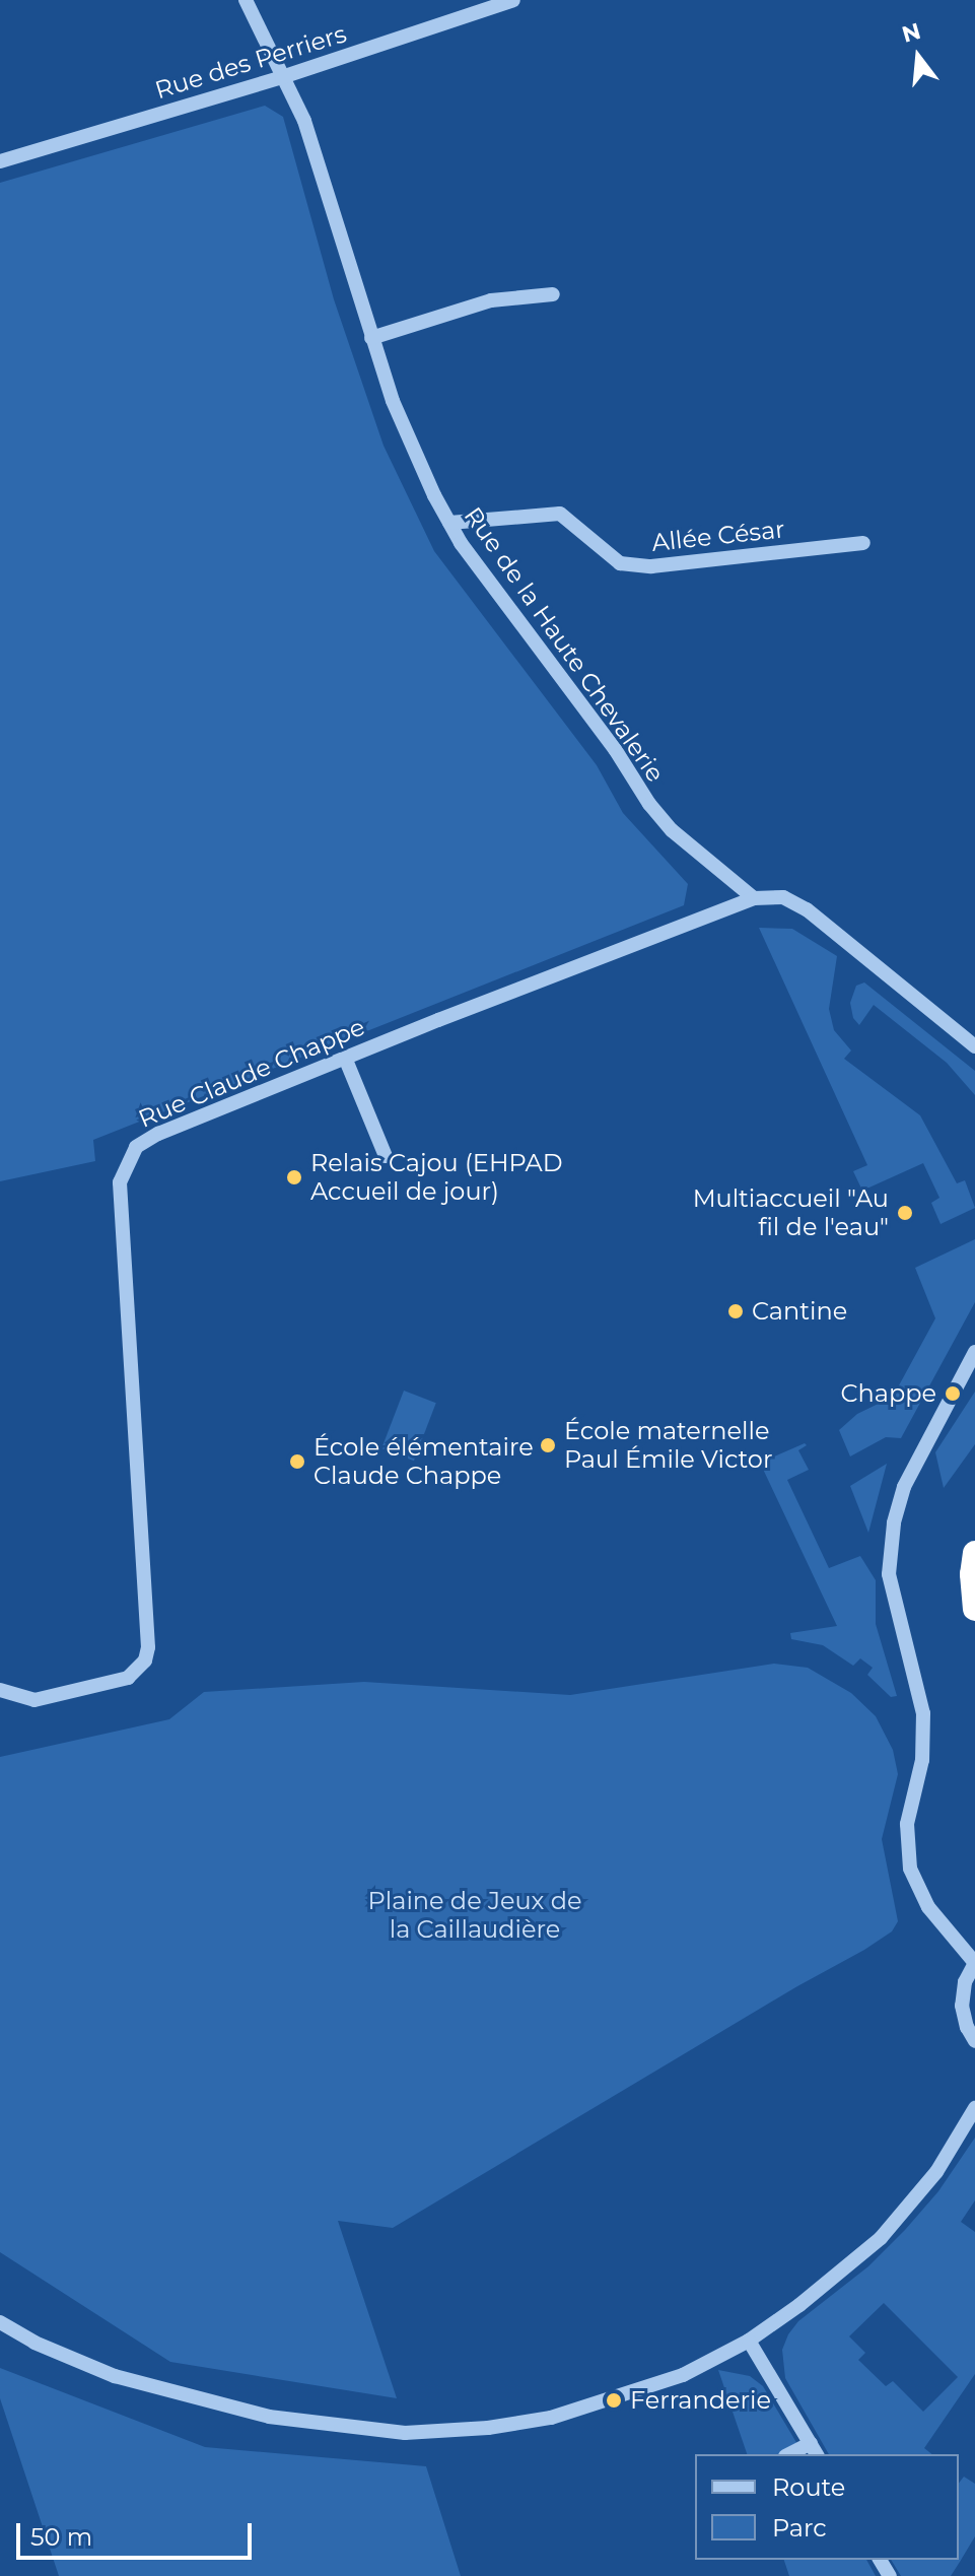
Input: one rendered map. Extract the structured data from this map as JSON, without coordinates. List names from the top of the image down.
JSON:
{
  "streets": {
    "street": [
      "Rue des Perriers",
      "Allée César",
      "Rue de la Haute Chevalerie",
      "Rue Claude Chappe"
    ]
  },
  "crossings": [
    ["Rue des Perriers", "Rue de la Haute Chevalerie"],
    ["Allée César", "Rue de la Haute Chevalerie"],
    ["Rue de la Haute Chevalerie", "Rue Claude Chappe"]
  ],
  "parks": ["Plaine de Jeux de la Caillaudière"],
  "places": [
    "Relais Cajou (EHPAD Accueil de jour)",
    "Multiaccueil \"Au fil de l'eau\"",
    "Cantine",
    "Chappe",
    "École maternelle Paul Émile Victor",
    "École élémentaire Claude Chappe",
    "Ferranderie"
  ],
  "legend": ["Route", "Parc"],
  "scale_bar": "50 m",
  "north": "top"
}
